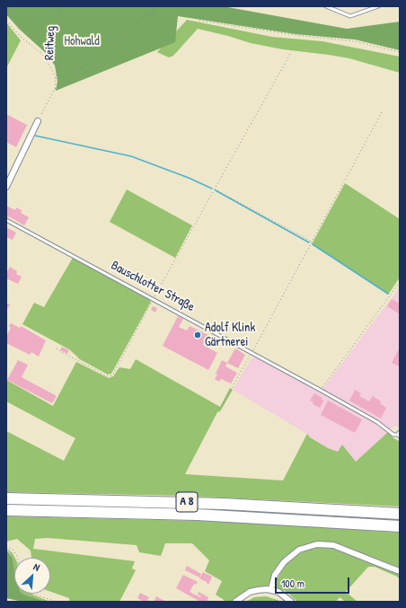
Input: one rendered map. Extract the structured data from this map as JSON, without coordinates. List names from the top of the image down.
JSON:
{
  "streets": {
    "highway": ["A 8"],
    "lane": ["Bauschlotter Straße"],
    "path": ["Reitweg"]
  },
  "parks": ["Hohwald"],
  "places": ["Adolf Klink Gärtnerei"],
  "scale_bar": "100 m",
  "north": "top right"
}
